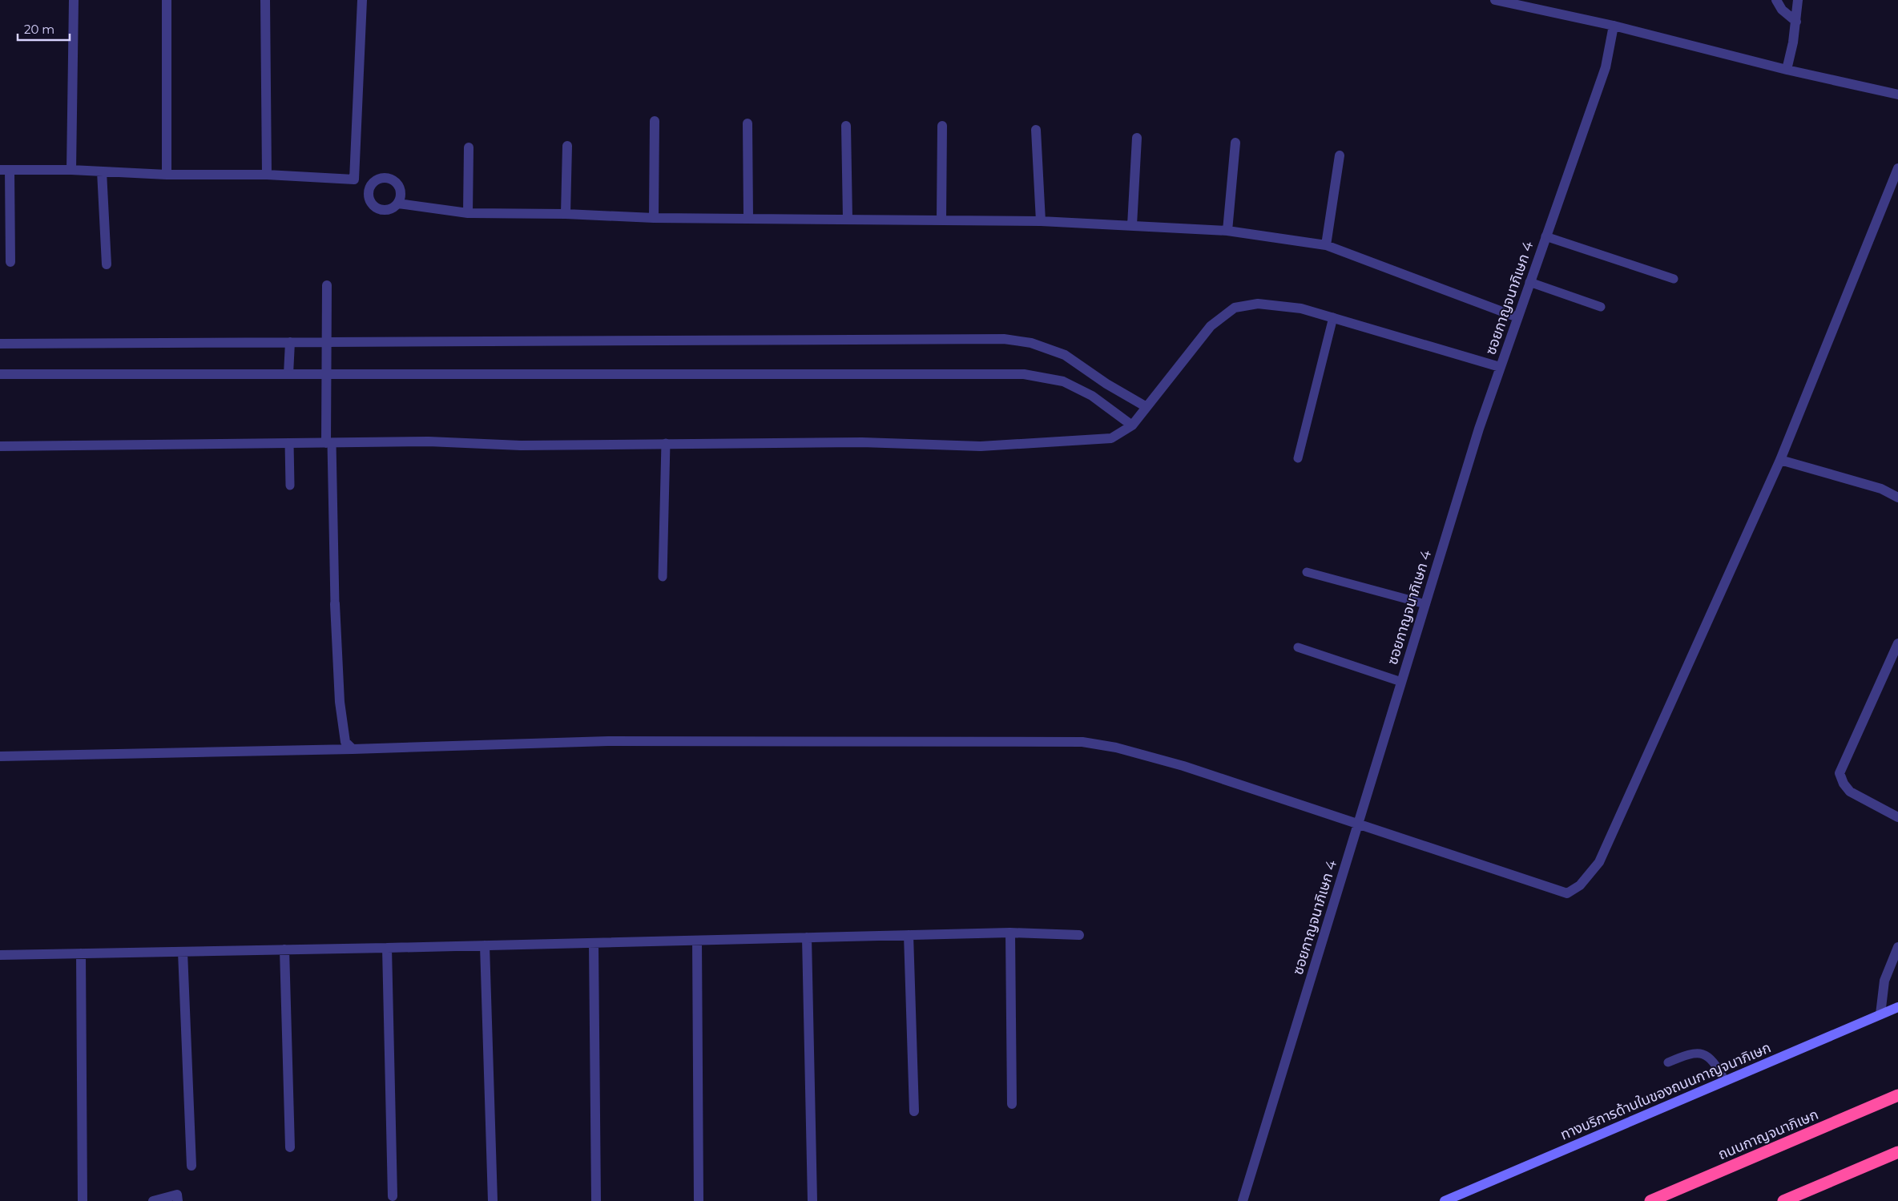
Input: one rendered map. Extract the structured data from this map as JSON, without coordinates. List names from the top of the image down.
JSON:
{
  "streets": {
    "highway": ["ถนนกาญจนาภิเษก"],
    "main road": ["ทางบริการด้านในของถนนกาญจนาภิเษก"],
    "street": ["ซอยกาญจนาภิเษก 4"]
  },
  "scale_bar": "20 m"
}
